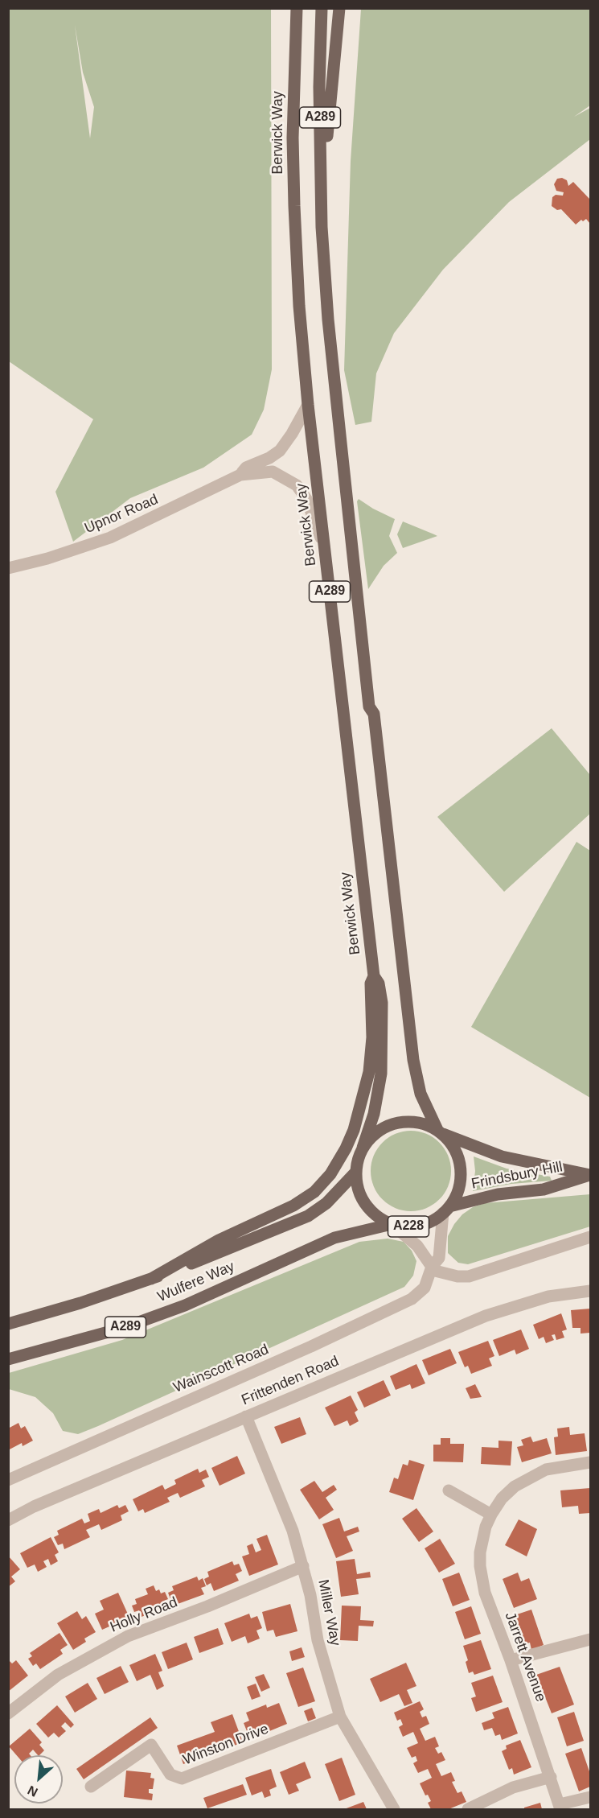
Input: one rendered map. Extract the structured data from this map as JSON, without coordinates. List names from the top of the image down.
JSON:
{
  "streets": {
    "main road": [
      "A289",
      "Berwick Way",
      "Frindsbury Hill",
      "A228",
      "Wulfere Way"
    ],
    "street": [
      "Upnor Road",
      "Wainscott Road",
      "Frittenden Road",
      "Miller Way",
      "Holly Road",
      "Jarrett Avenue",
      "Winston Drive"
    ]
  },
  "crossings": [
    ["A289", "Berwick Way"],
    ["A289", "Frindsbury Hill"],
    ["A289", "A228"],
    ["A289", "Wulfere Way"],
    ["A289", "Wainscott Road"],
    ["Berwick Way", "Upnor Road"],
    ["Berwick Way", "Frindsbury Hill"],
    ["Berwick Way", "A228"],
    ["Berwick Way", "Wulfere Way"],
    ["Berwick Way", "Wainscott Road"],
    ["Frindsbury Hill", "A228"],
    ["Frindsbury Hill", "Wulfere Way"],
    ["Frindsbury Hill", "Wainscott Road"],
    ["A228", "Wulfere Way"],
    ["A228", "Wainscott Road"],
    ["Wulfere Way", "Wainscott Road"],
    ["Frittenden Road", "Miller Way"],
    ["Miller Way", "Holly Road"],
    ["Miller Way", "Winston Drive"]
  ],
  "north": "bottom left"
}
